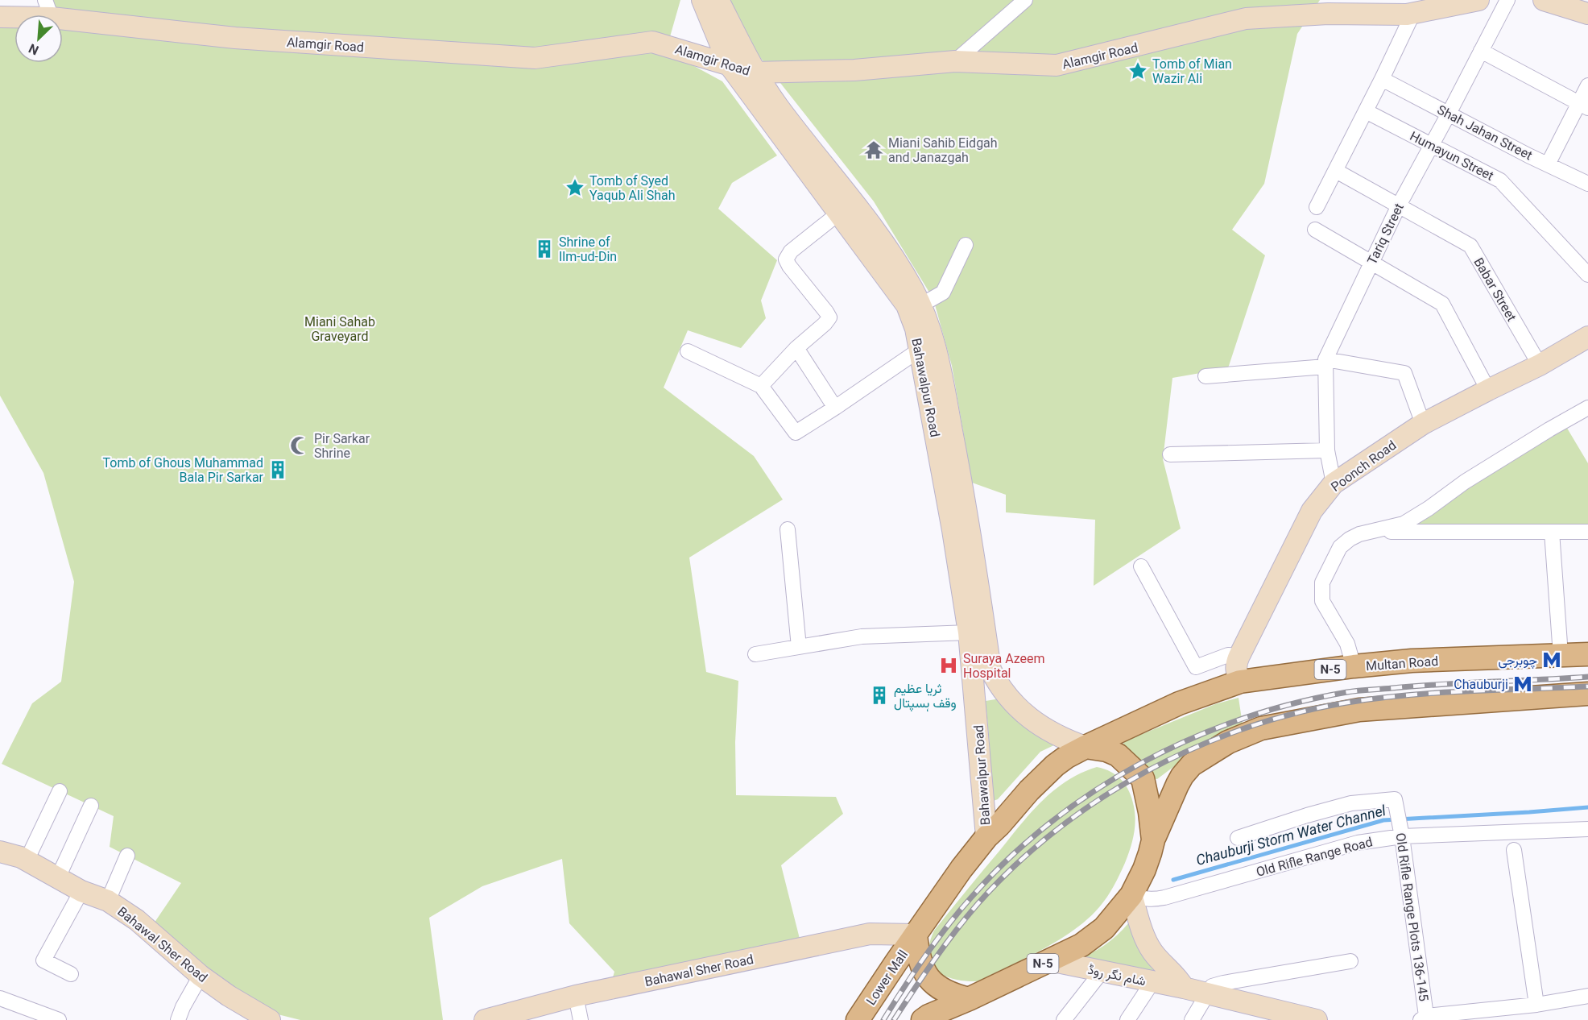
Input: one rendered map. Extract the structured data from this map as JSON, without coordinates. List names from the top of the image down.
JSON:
{
  "streets": {
    "main road": [
      "Alamgir Road",
      "Bahawalpur Road",
      "Poonch Road",
      "Multan Road",
      "N-5",
      "Bahawal Sher Road",
      "شام نگر روڈ",
      "Lower Mall"
    ],
    "street": [
      "Shah Jahan Street",
      "Humayun Street",
      "Tariq Street",
      "Babar Street",
      "Old Rifle Range Road",
      "Old Rifle Range Plots 136-145"
    ]
  },
  "crossings": [
    ["Alamgir Road", "Bahawalpur Road"],
    ["Shah Jahan Street", "Tariq Street"],
    ["Humayun Street", "Tariq Street"],
    ["Tariq Street", "Babar Street"],
    ["Tariq Street", "Poonch Road"],
    ["Babar Street", "Poonch Road"],
    ["Bahawalpur Road", "Multan Road"],
    ["Bahawalpur Road", "N-5"],
    ["Poonch Road", "Multan Road"],
    ["Multan Road", "N-5"],
    ["N-5", "Old Rifle Range Road"],
    ["N-5", "Bahawal Sher Road"],
    ["N-5", "شام نگر روڈ"],
    ["N-5", "Lower Mall"],
    ["Old Rifle Range Road", "Old Rifle Range Plots 136-145"],
    ["Old Rifle Range Road", "شام نگر روڈ"],
    ["Bahawal Sher Road", "Lower Mall"]
  ],
  "water": ["Chauburji Storm Water Channel"],
  "parks": ["Miani Sahab Graveyard"],
  "places": {
    "place": ["Tomb of Mian Wazir Ali", "Tomb of Syed Yaqub Ali Shah"],
    "temple": ["Miani Sahib Eidgah and Janazgah"],
    "building": ["Shrine of Ilm-ud-Din", "Tomb of Ghous Muhammad Bala Pir Sarkar", "ثریا عظیم وقف ہسپتال"],
    "mosque": ["Pir Sarkar Shrine"],
    "metro station": ["چوبرجی", "Chauburji"],
    "hospital": ["Suraya Azeem Hospital"]
  },
  "north": "bottom left"
}
